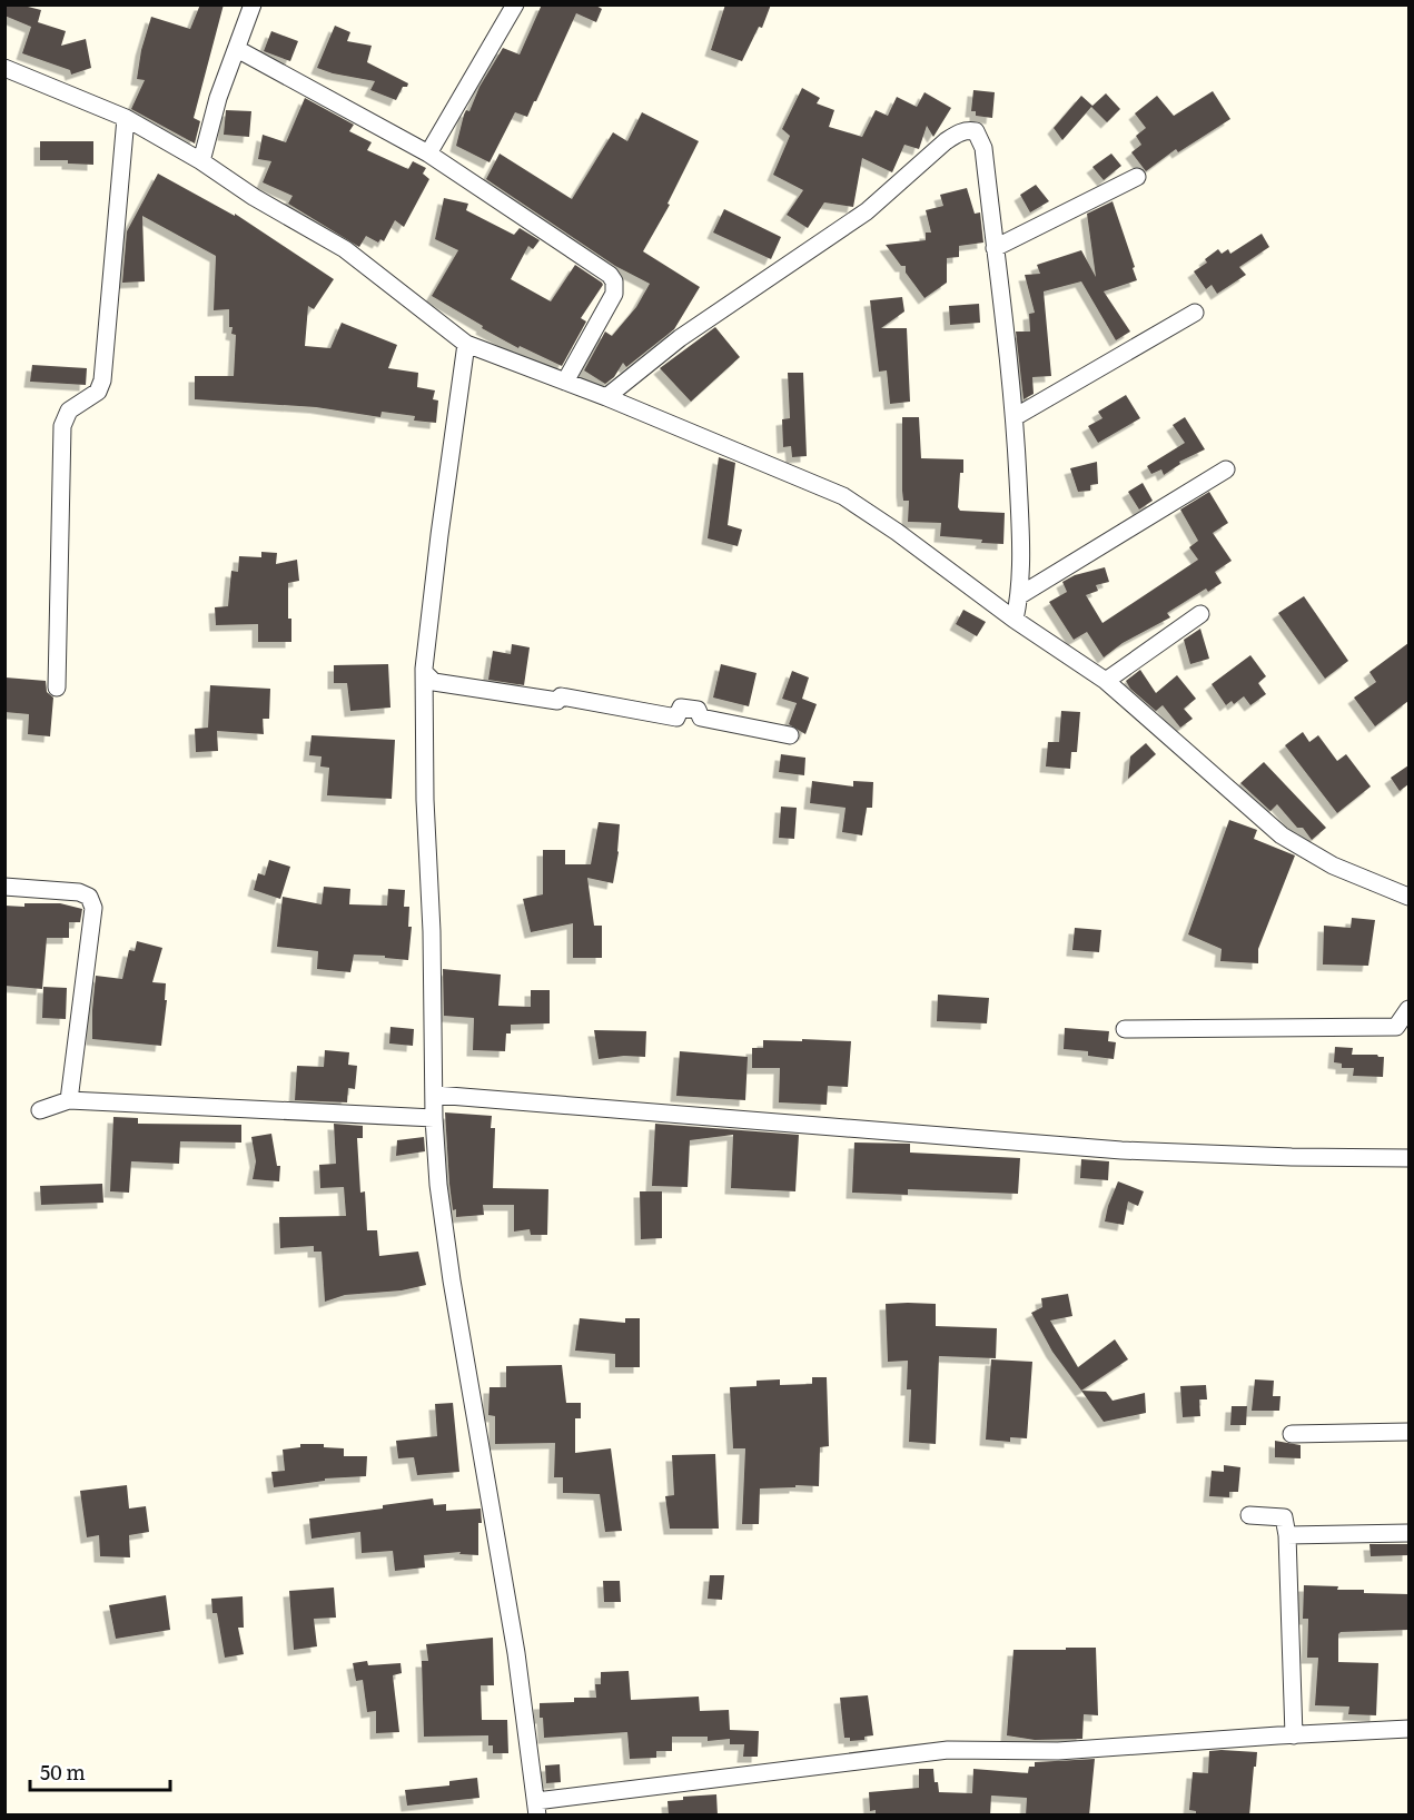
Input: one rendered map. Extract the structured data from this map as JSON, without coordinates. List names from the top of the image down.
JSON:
{
  "scale_bar": "50 m"
}
